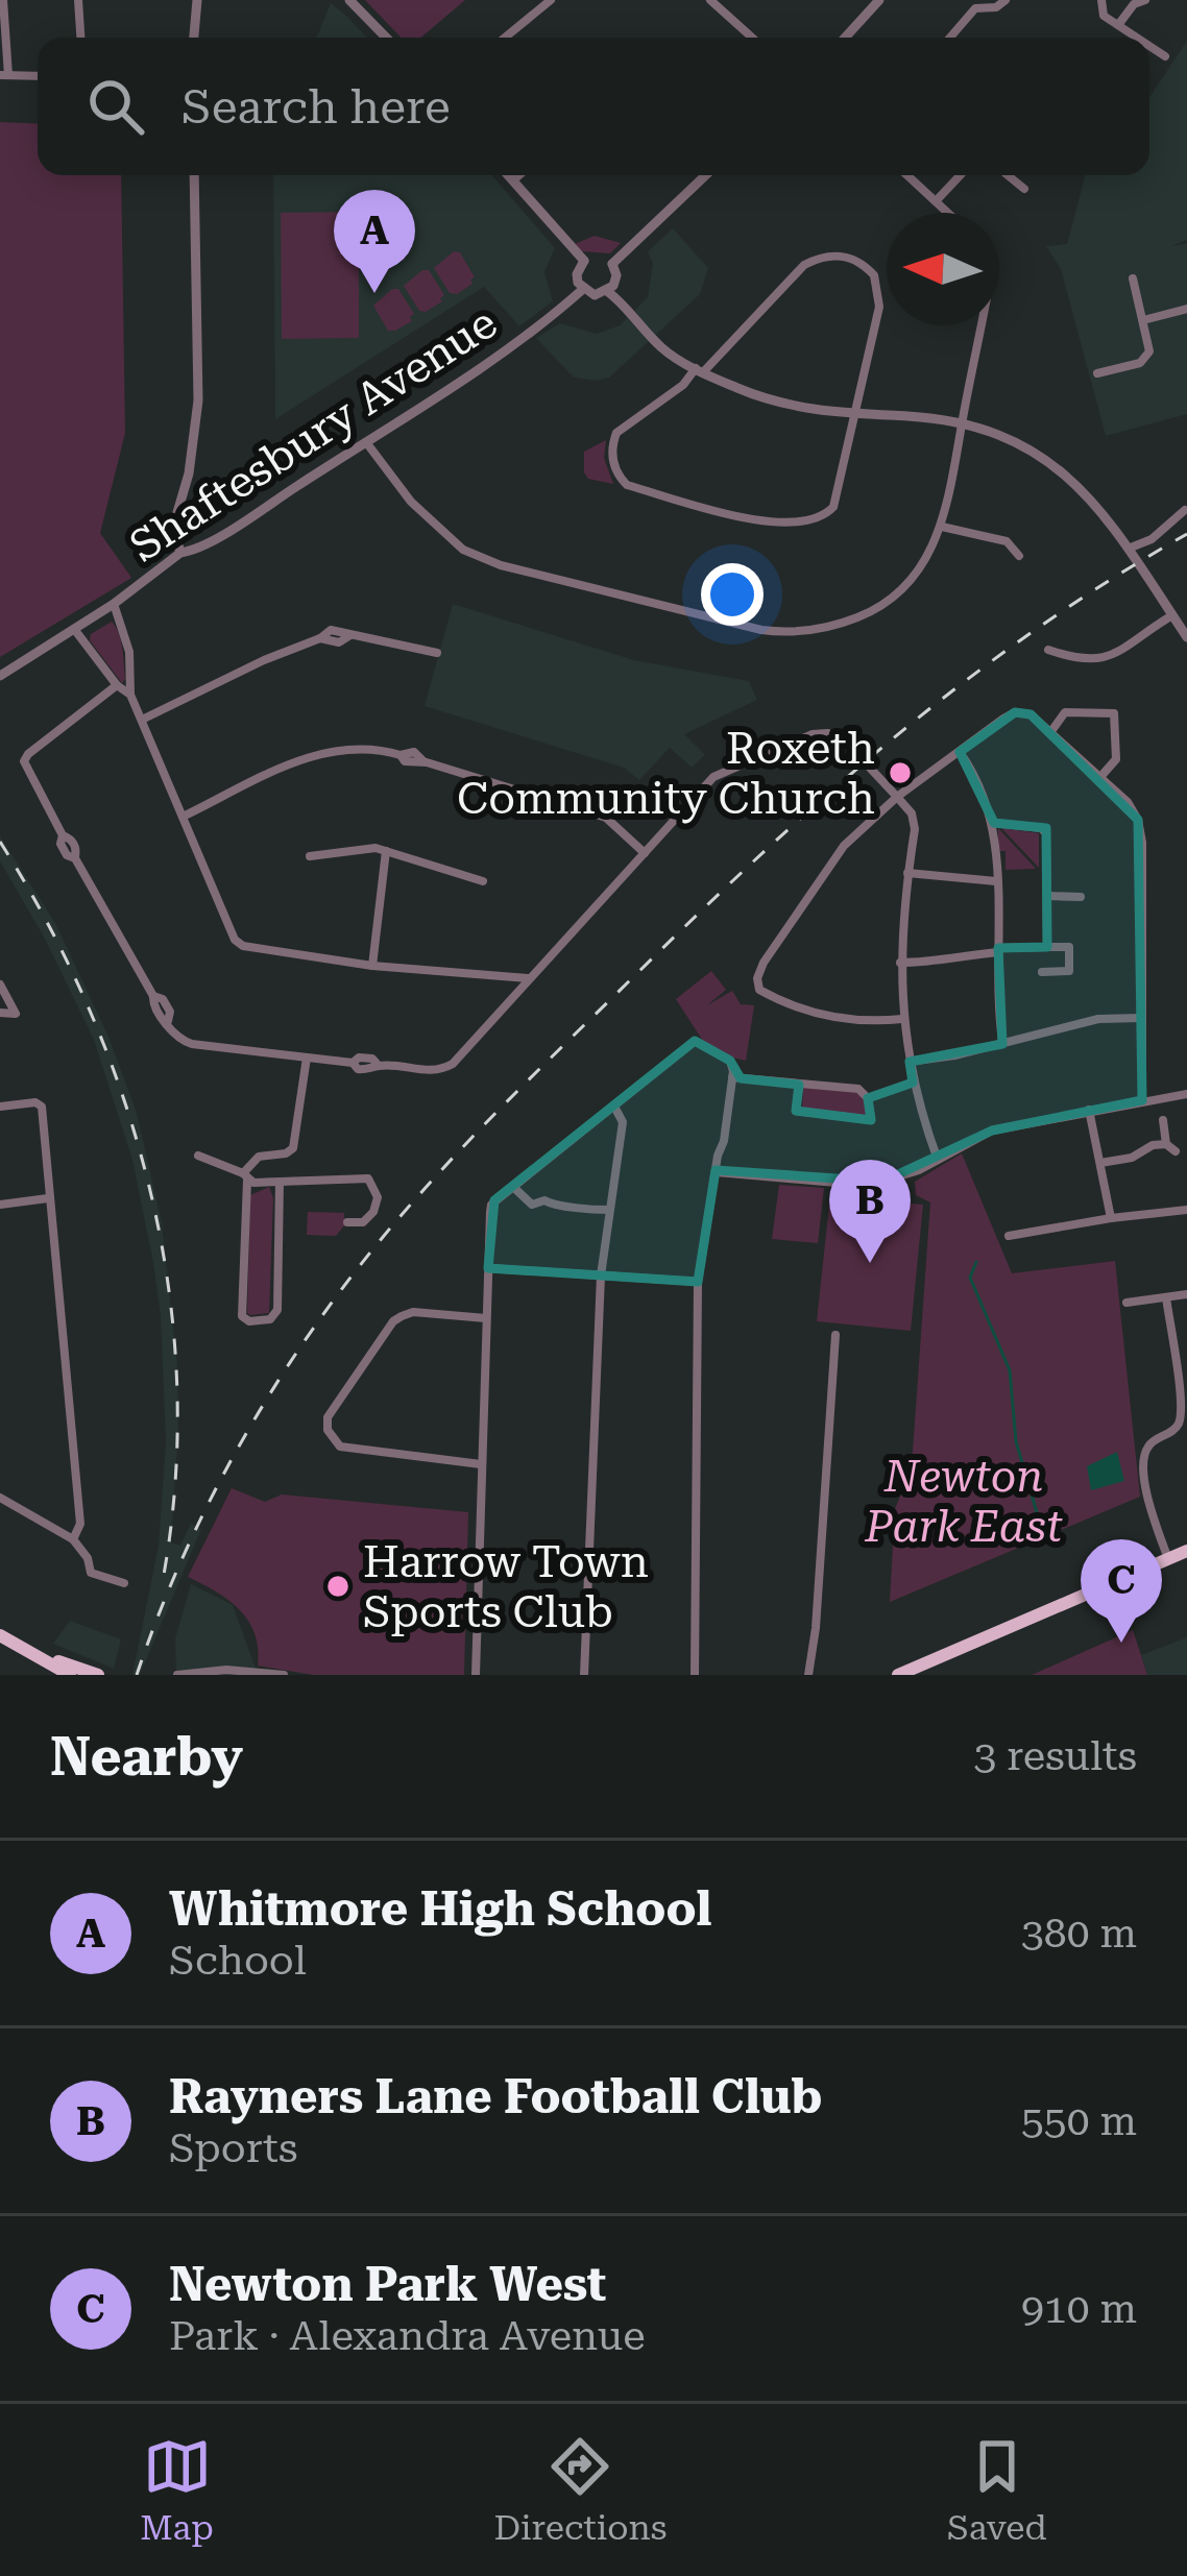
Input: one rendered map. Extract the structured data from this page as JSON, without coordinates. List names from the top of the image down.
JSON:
{
  "streets": {
    "street": ["Shaftesbury Avenue"]
  },
  "parks": ["Newton Park East"],
  "places": ["Roxeth Community Church", "Harrow Town Sports Club"],
  "north": "left",
  "page": {
    "search": "Search here",
    "pins": ["A", "B", "C"],
    "heading": ["Nearby", "3 results"],
    "list": [
      {
        "mark": "A",
        "name": "Whitmore High School",
        "note": "School",
        "value": "380 m"
      },
      {
        "mark": "B",
        "name": "Rayners Lane Football Club",
        "note": "Sports",
        "value": "550 m"
      },
      {
        "mark": "C",
        "name": "Newton Park West",
        "note": "Park · Alexandra Avenue",
        "value": "910 m"
      }
    ],
    "nav": ["Map", "Directions", "Saved"]
  }
}
